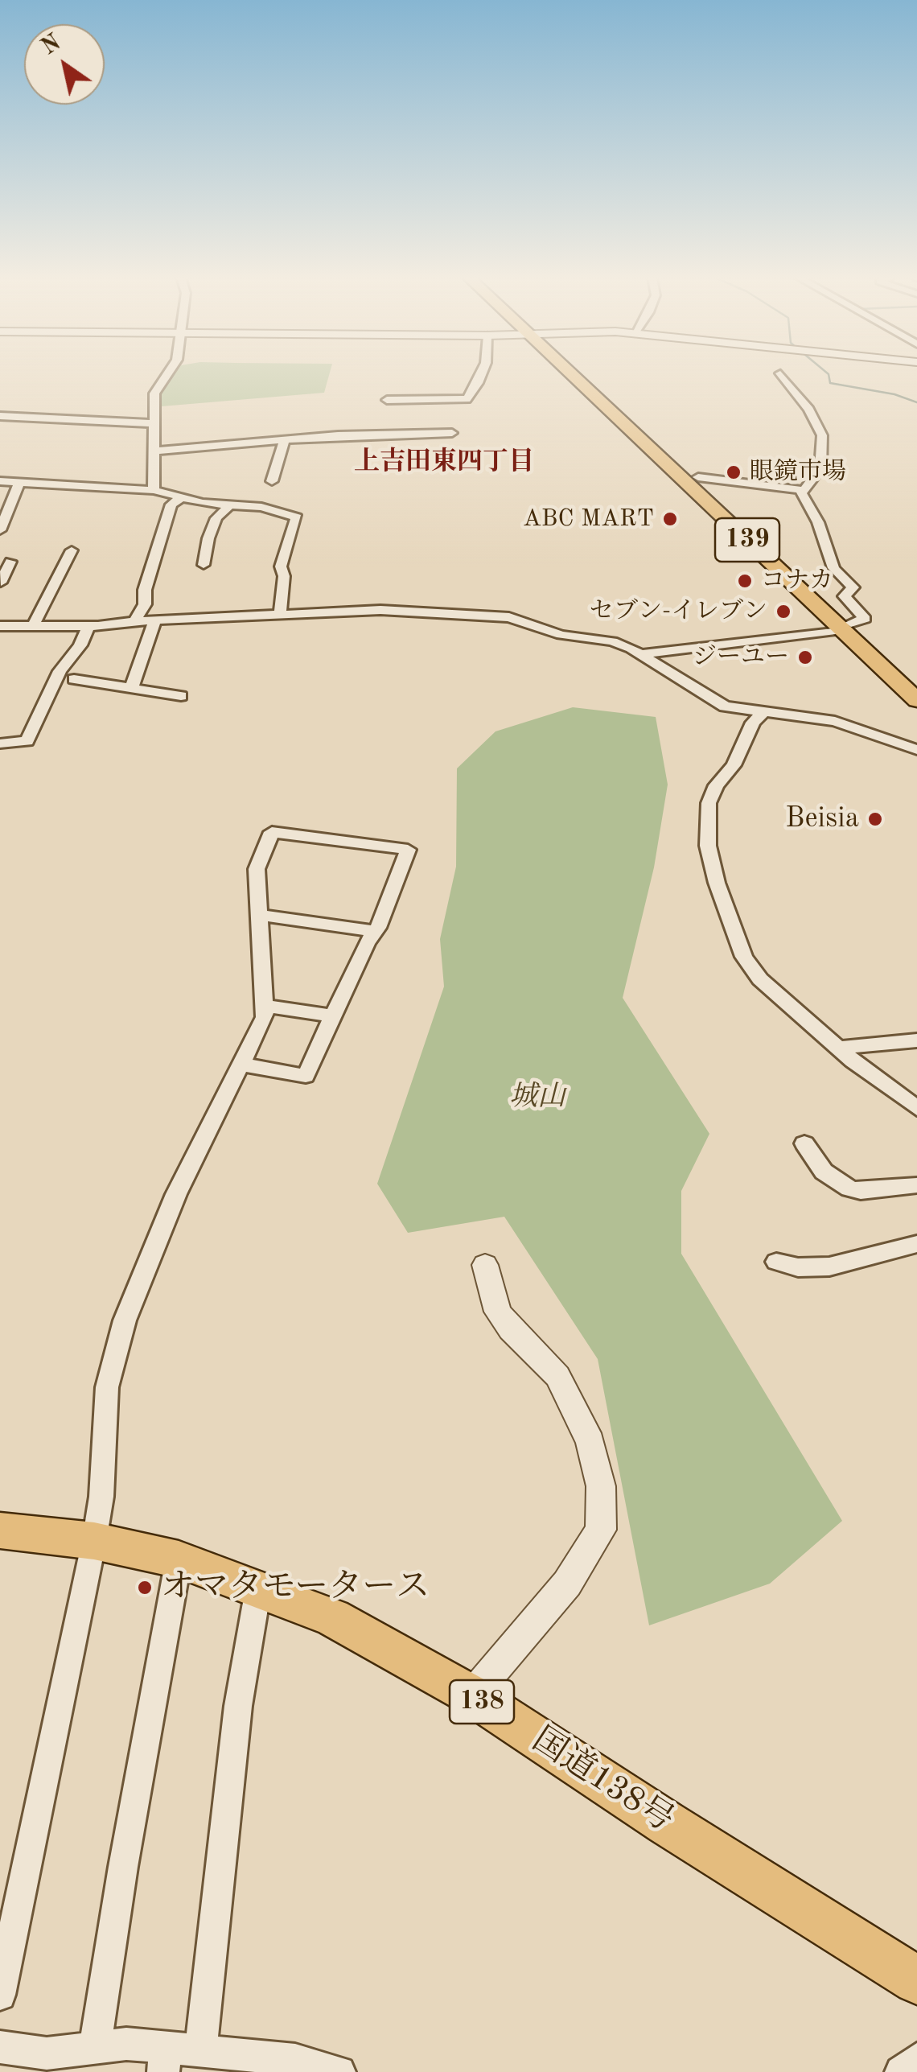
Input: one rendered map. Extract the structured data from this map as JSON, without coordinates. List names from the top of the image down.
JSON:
{
  "streets": {
    "highway": ["139", "138", "国道138号"]
  },
  "districts": ["上吉田東四丁目"],
  "parks": ["城山"],
  "places": [
    "眼鏡市場",
    "ABC MART",
    "コナカ",
    "セブン-イレブン",
    "ジーユー",
    "Beisia",
    "オマタモータース"
  ],
  "north": "top left"
}
